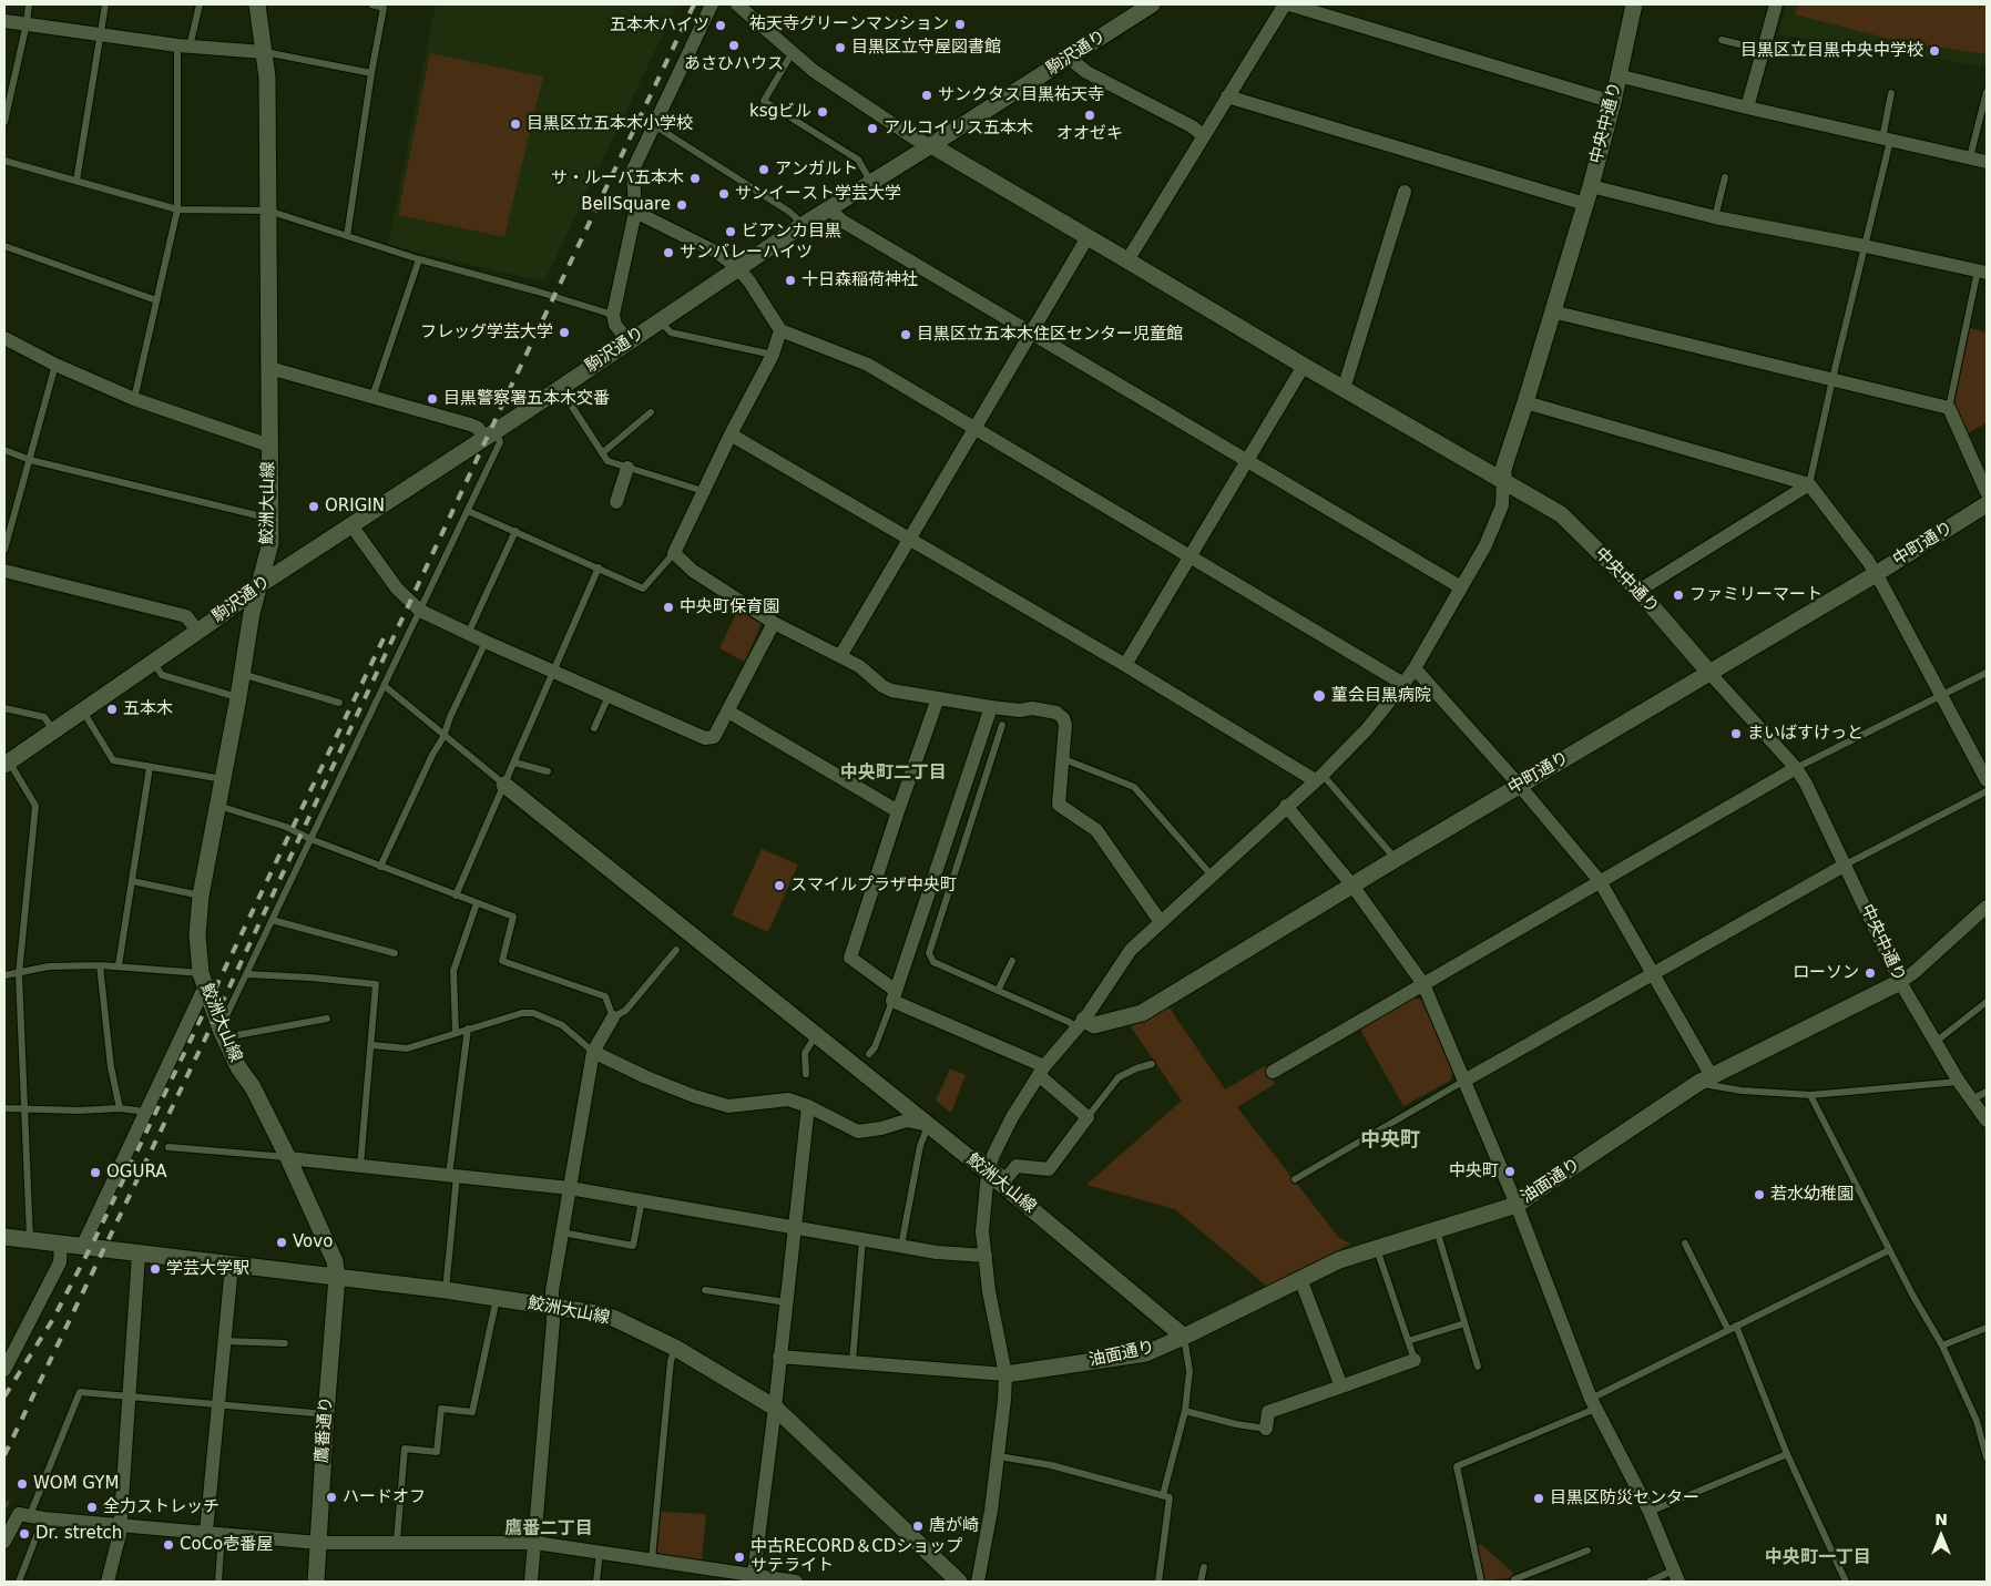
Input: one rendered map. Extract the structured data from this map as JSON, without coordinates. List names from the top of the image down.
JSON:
{
  "streets": {
    "main road": [
      "駒沢通り",
      "中央中通り",
      "鮫洲大山線",
      "中町通り",
      "油面通り",
      "鷹番通り"
    ]
  },
  "crossings": [
    ["駒沢通り", "鮫洲大山線"],
    ["中央中通り", "中町通り"],
    ["中央中通り", "油面通り"],
    ["鮫洲大山線", "油面通り"],
    ["鮫洲大山線", "鷹番通り"]
  ],
  "districts": [
    "中央町二丁目",
    "中央町",
    "鷹番二丁目",
    "中央町一丁目"
  ],
  "places": [
    "祐天寺グリーンマンション",
    "五本木ハイツ",
    "あさひハウス",
    "目黒区立守屋図書館",
    "目黒区立目黒中央中学校",
    "サンクタス目黒祐天寺",
    "ksgビル",
    "オオゼキ",
    "目黒区立五本木小学校",
    "アルコイリス五本木",
    "アンガルト",
    "サ・ルーバ五本木",
    "サンイースト学芸大学",
    "BellSquare",
    "ビアンカ目黒",
    "サンバレーハイツ",
    "十日森稲荷神社",
    "フレッグ学芸大学",
    "目黒区立五本木住区センター児童館",
    "目黒警察署五本木交番",
    "ORIGIN",
    "ファミリーマート",
    "中央町保育園",
    "菫会目黒病院",
    "五本木",
    "まいばすけっと",
    "スマイルプラザ中央町",
    "ローソン",
    "中央町",
    "OGURA",
    "若水幼稚園",
    "Vovo",
    "学芸大学駅",
    "WOM GYM",
    "ハードオフ",
    "目黒区防災センター",
    "全力ストレッチ",
    "唐が崎",
    "Dr. stretch",
    "CoCo壱番屋",
    "中古RECORD＆CDショップ サテライト"
  ],
  "north": "top"
}
